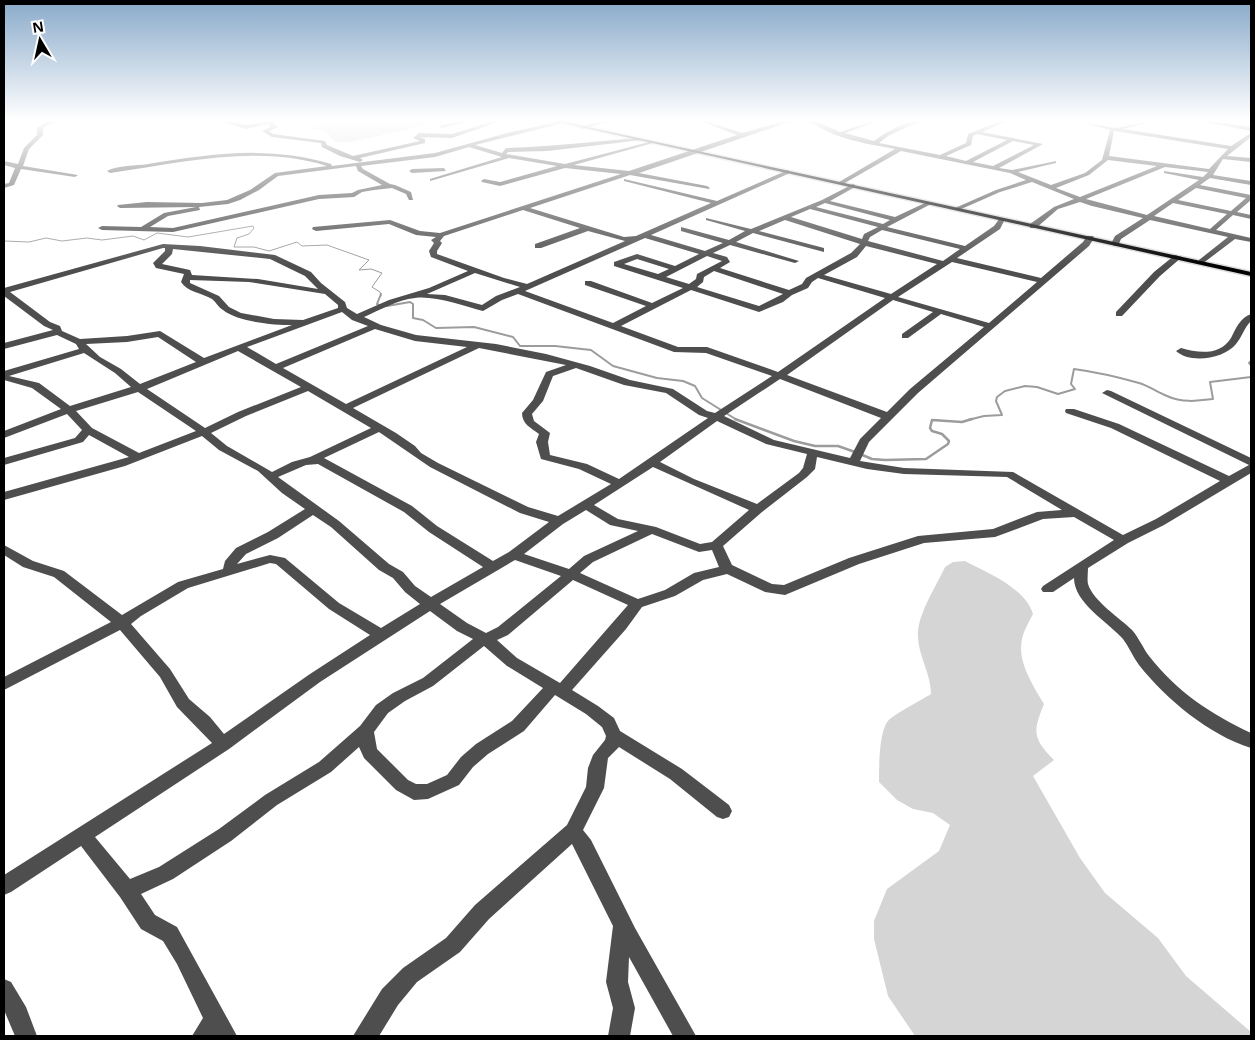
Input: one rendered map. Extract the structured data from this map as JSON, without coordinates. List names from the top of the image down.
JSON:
{
  "north": "top"
}
